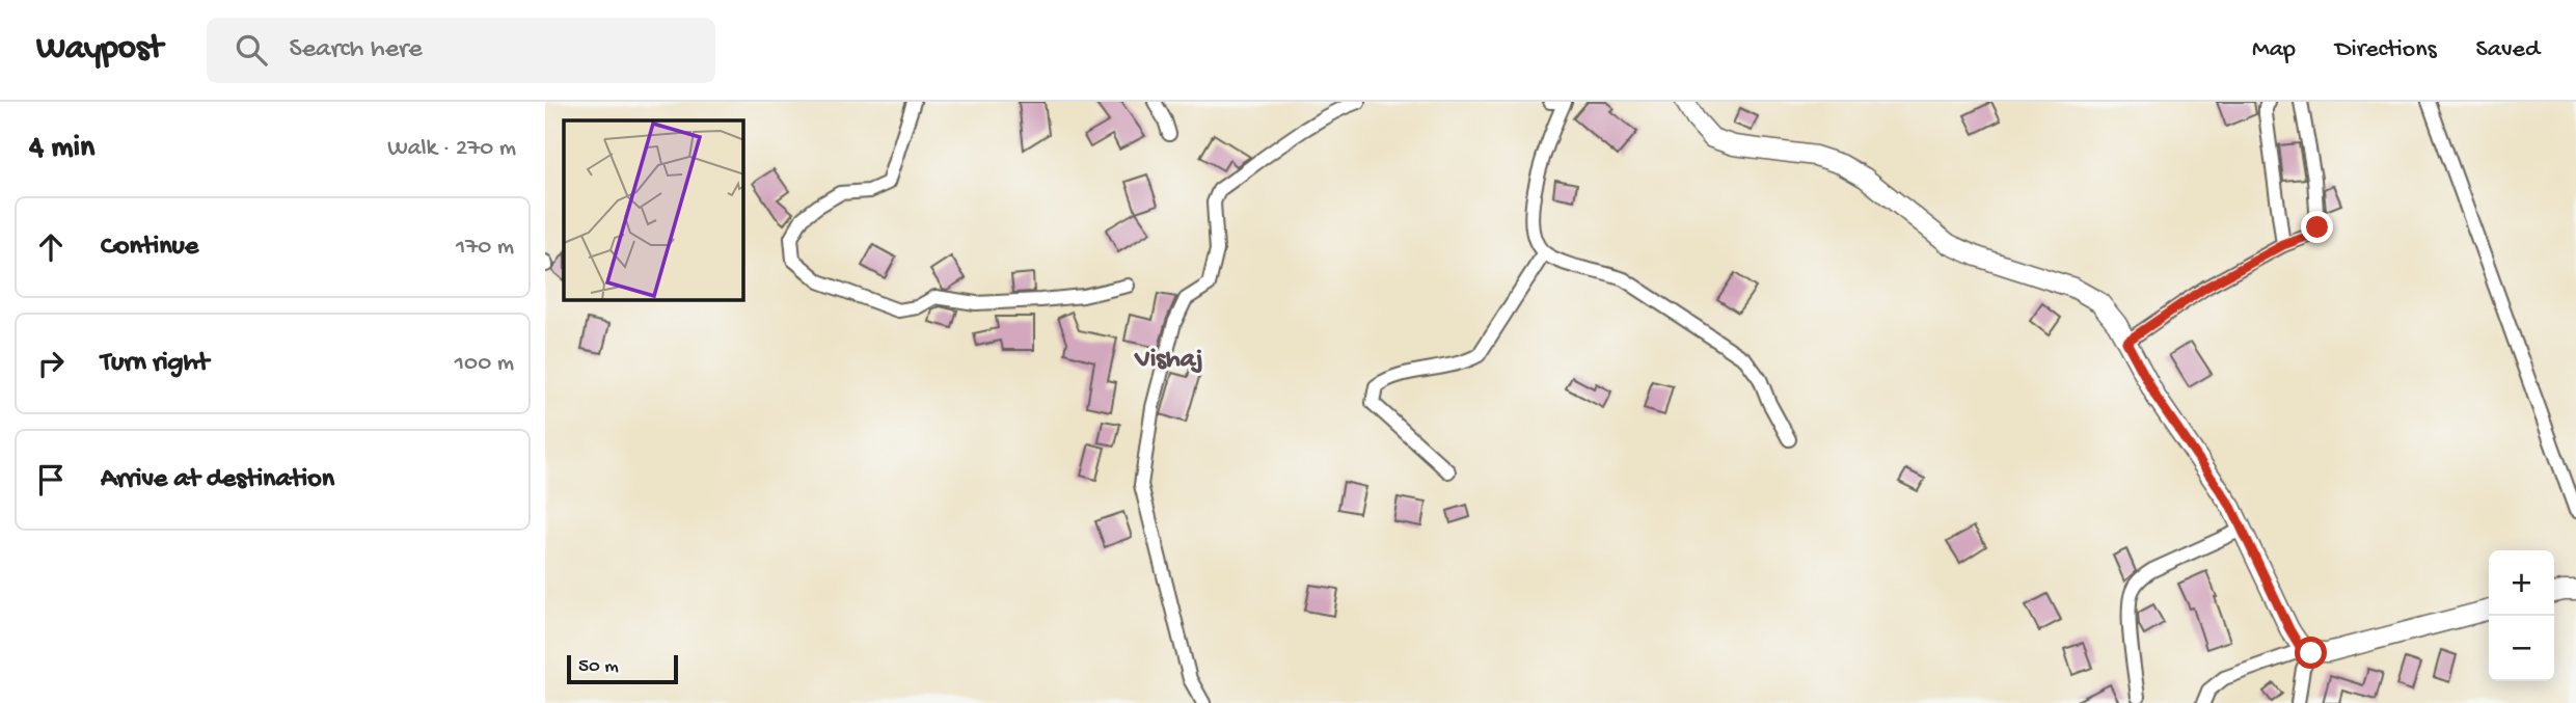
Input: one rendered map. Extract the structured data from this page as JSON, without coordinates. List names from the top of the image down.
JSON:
{
  "districts": ["Vishaj"],
  "scale_bar": "50 m",
  "page": {
    "header": "Waypost",
    "search": "Search here",
    "nav": ["Map", "Directions", "Saved"],
    "heading": ["4 min", "Walk · 270 m"],
    "list": [
      ["Continue", "170 m"],
      ["Turn right", "100 m"],
      "Arrive at destination"
    ],
    "map_buttons": ["+", "−"],
    "scale": "50 m"
  }
}
